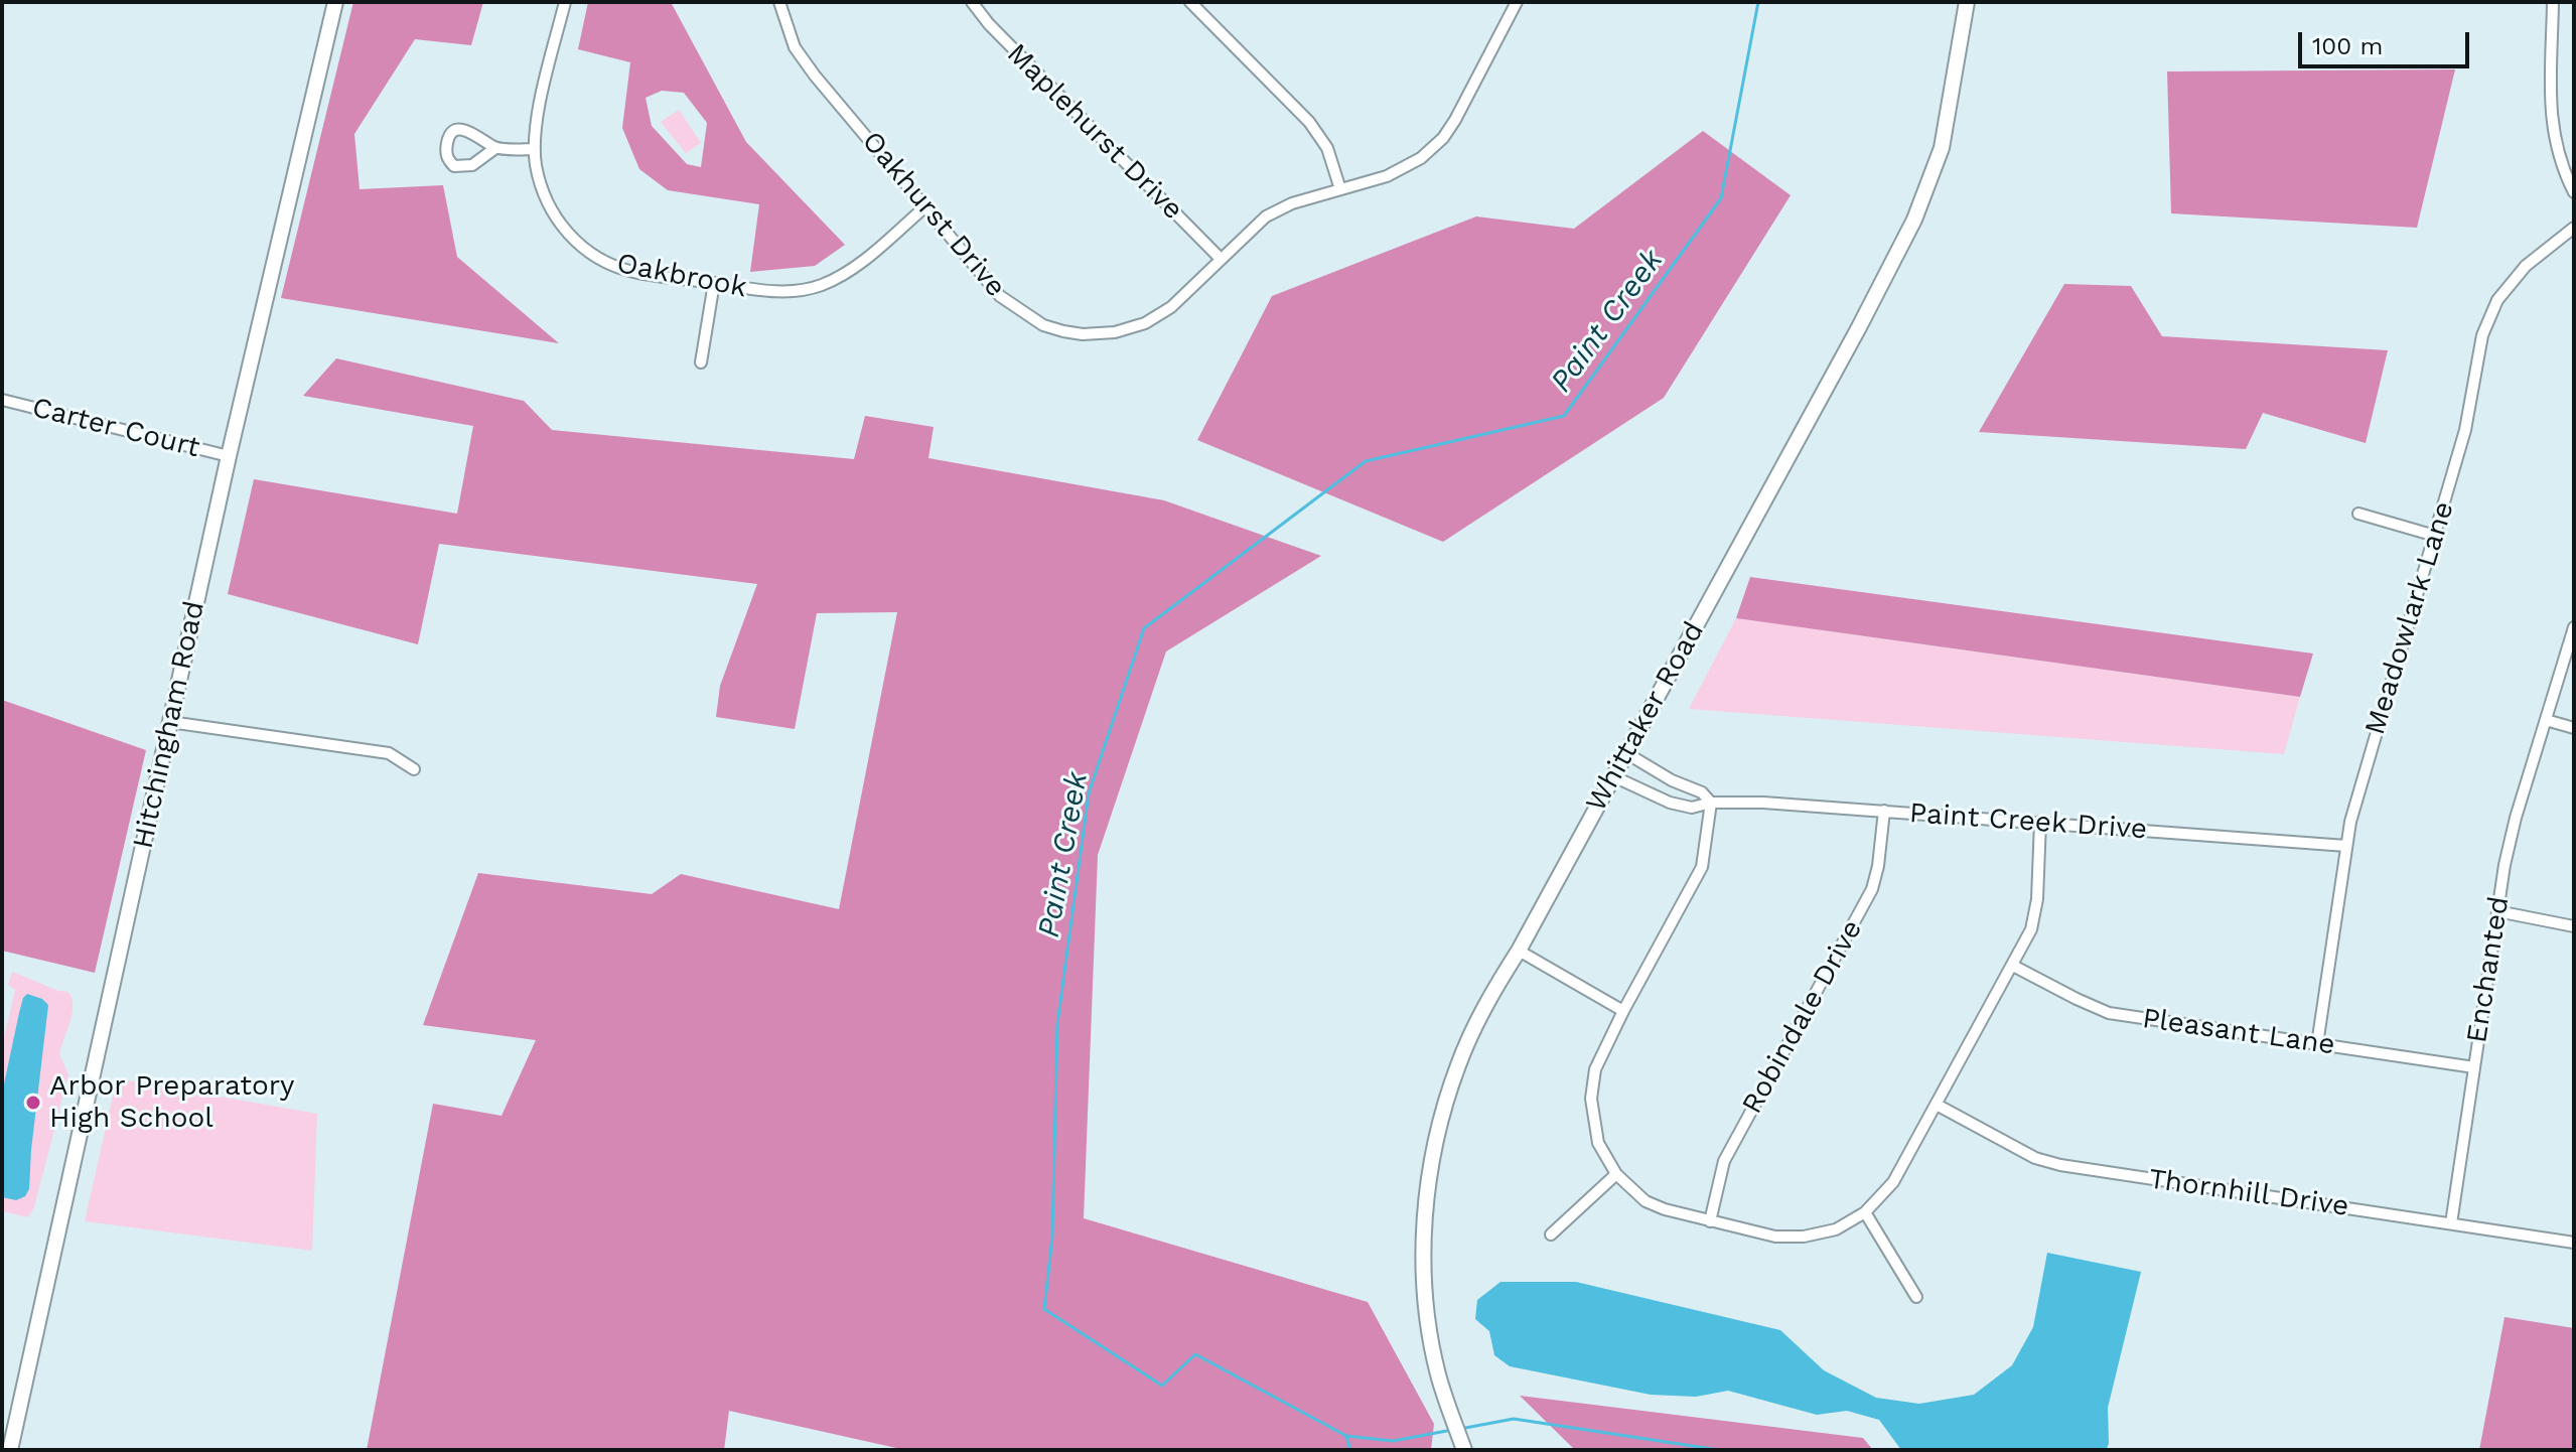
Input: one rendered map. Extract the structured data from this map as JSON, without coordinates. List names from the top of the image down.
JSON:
{
  "streets": {
    "main road": ["Whittaker Road", "Hitchingham Road"],
    "street": [
      "Maplehurst Drive",
      "Oakhurst Drive",
      "Oakbrook",
      "Carter Court",
      "Meadowlark Lane",
      "Paint Creek Drive",
      "Enchanted",
      "Robindale Drive",
      "Pleasant Lane",
      "Thornhill Drive"
    ]
  },
  "crossings": [
    ["Maplehurst Drive", "Oakhurst Drive"],
    ["Oakhurst Drive", "Oakbrook"],
    ["Carter Court", "Hitchingham Road"],
    ["Meadowlark Lane", "Paint Creek Drive"],
    ["Meadowlark Lane", "Pleasant Lane"],
    ["Whittaker Road", "Paint Creek Drive"],
    ["Paint Creek Drive", "Robindale Drive"],
    ["Enchanted", "Pleasant Lane"],
    ["Enchanted", "Thornhill Drive"]
  ],
  "water": ["Paint Creek"],
  "places": ["Arbor Preparatory High School"],
  "scale_bar": "100 m"
}
